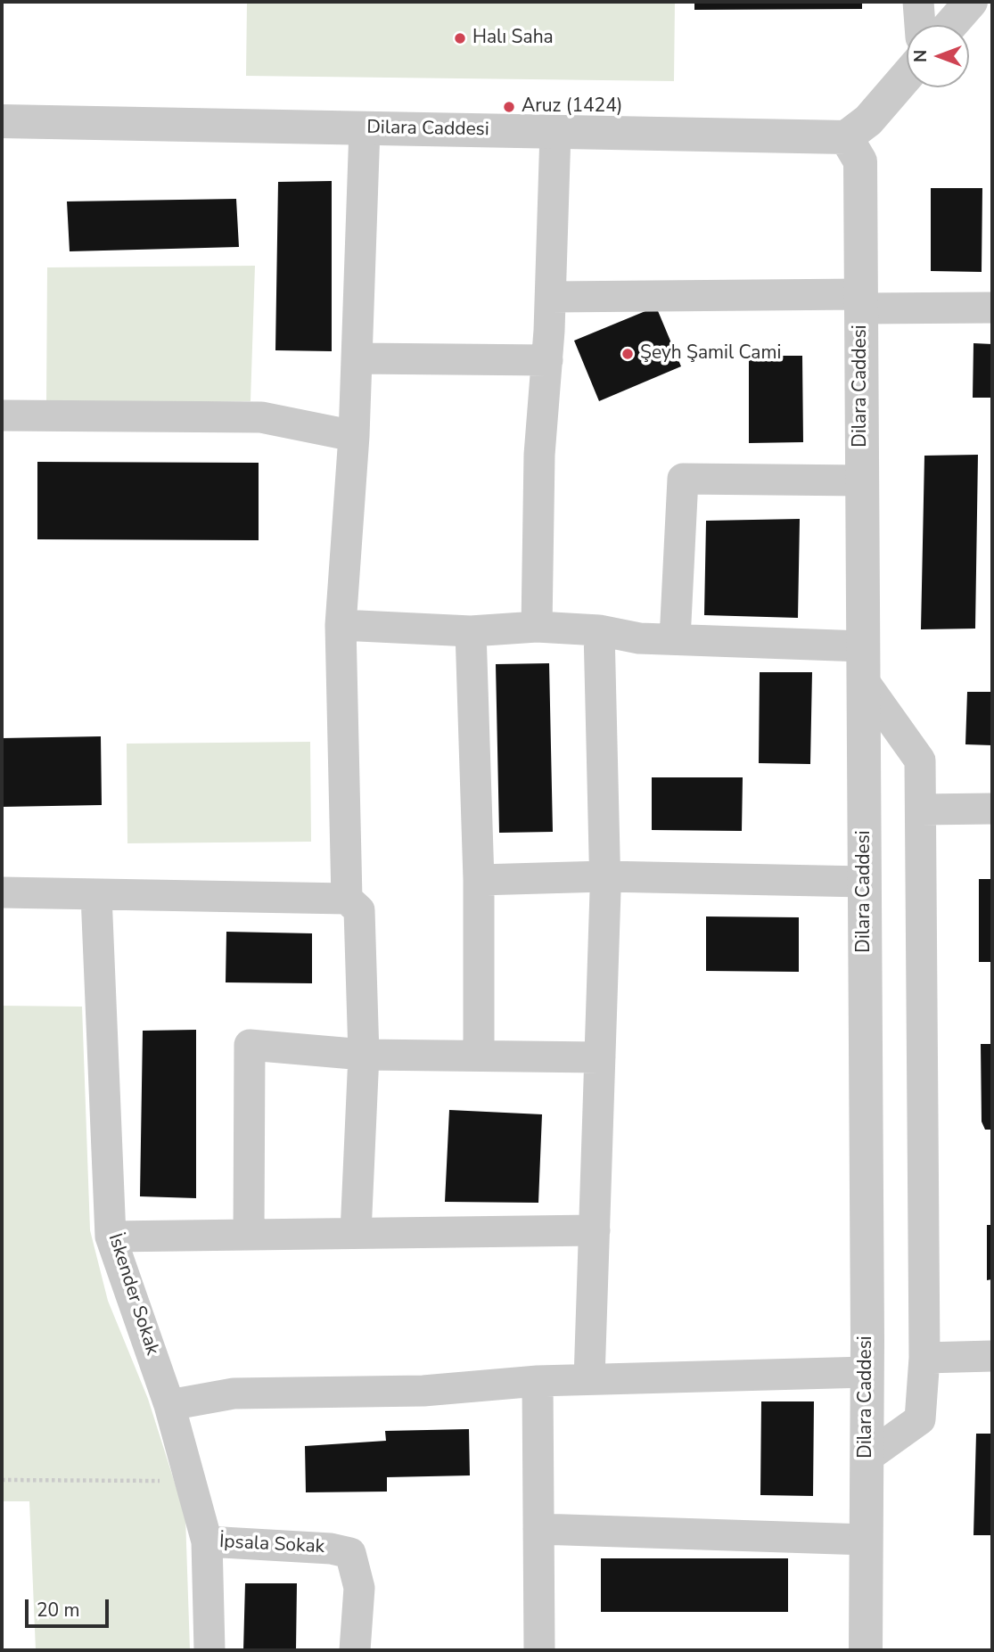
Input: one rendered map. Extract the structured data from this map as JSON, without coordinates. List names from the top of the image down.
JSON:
{
  "streets": {
    "street": ["Dilara Caddesi", "İskender Sokak", "İpsala Sokak"]
  },
  "crossings": [
    ["İskender Sokak", "İpsala Sokak"]
  ],
  "places": ["Halı Saha", "Aruz (1424)", "Şeyh Şamil Cami"],
  "scale_bar": "20 m",
  "north": "left"
}
